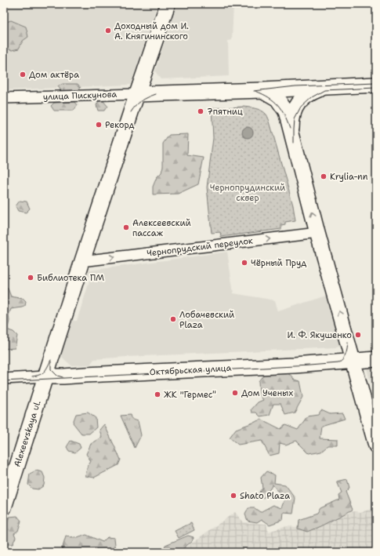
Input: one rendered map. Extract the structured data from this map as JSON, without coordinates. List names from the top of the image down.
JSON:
{
  "streets": {
    "street": [
      "улица Пискунова",
      "Чернопрудский переулок",
      "Октябрьская улица",
      "Alexeevskaya ul."
    ]
  },
  "crossings": [
    ["улица Пискунова", "Alexeevskaya ul."],
    ["Чернопрудский переулок", "Alexeevskaya ul."],
    ["Октябрьская улица", "Alexeevskaya ul."]
  ],
  "one_way": ["Чернопрудский переулок"],
  "parks": ["Чернопрудинский сквер"],
  "places": [
    "Доходный дом И. А. Княгининского",
    "Дом актёра",
    "7пятниц",
    "Рекорд",
    "Krylia-nn",
    "Алексеевский пассаж",
    "Чёрный Пруд",
    "Библиотека ПМ",
    "Лобачевский Plaza",
    "И. Ф. Якушенко",
    "Дом Ученых",
    "ЖК \"Гермес\"",
    "Shato Plaza"
  ]
}
